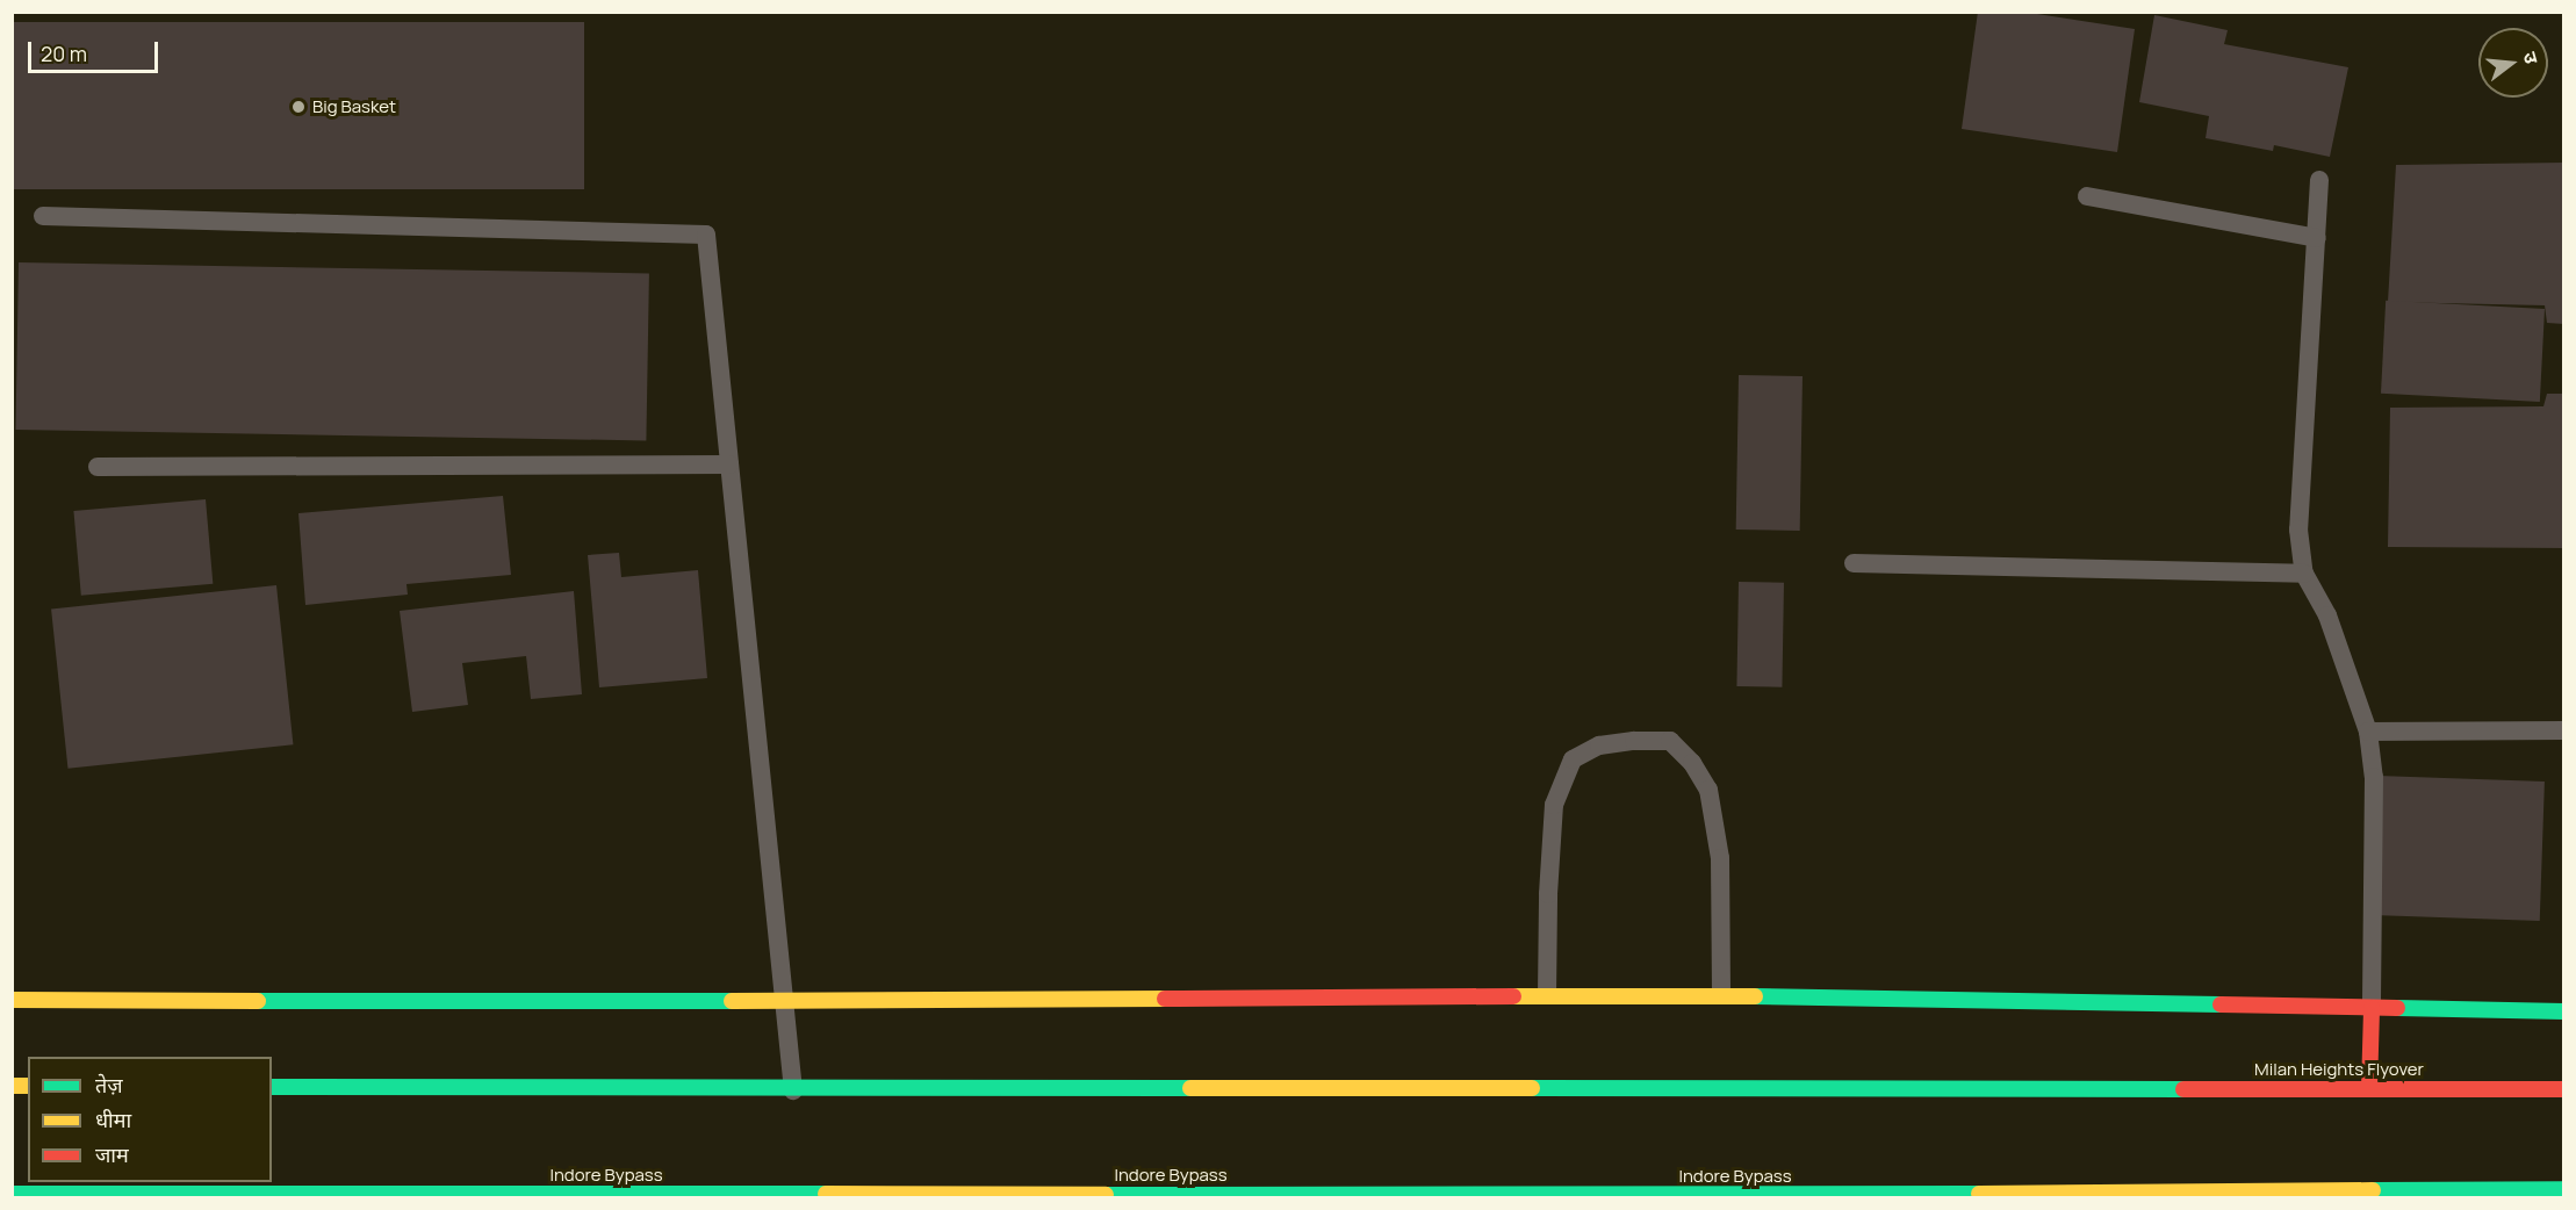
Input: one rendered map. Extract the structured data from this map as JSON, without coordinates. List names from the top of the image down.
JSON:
{
  "streets": {
    "main road": ["Milan Heights Flyover", "Indore Bypass"]
  },
  "places": ["Big Basket"],
  "legend": ["तेज़", "धीमा", "जाम"],
  "scale_bar": "20 m",
  "north": "right"
}
